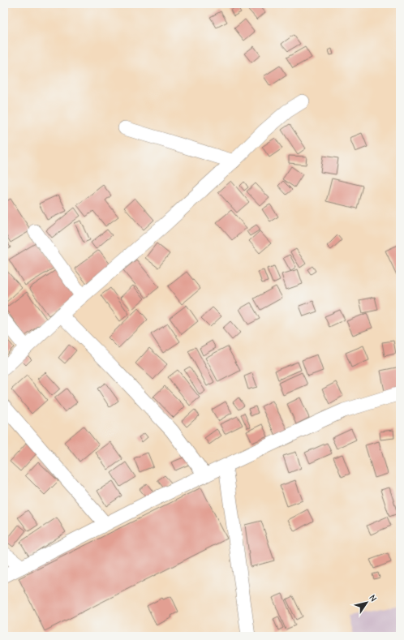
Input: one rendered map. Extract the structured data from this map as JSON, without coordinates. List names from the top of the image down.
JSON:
{
  "north": "top right"
}
